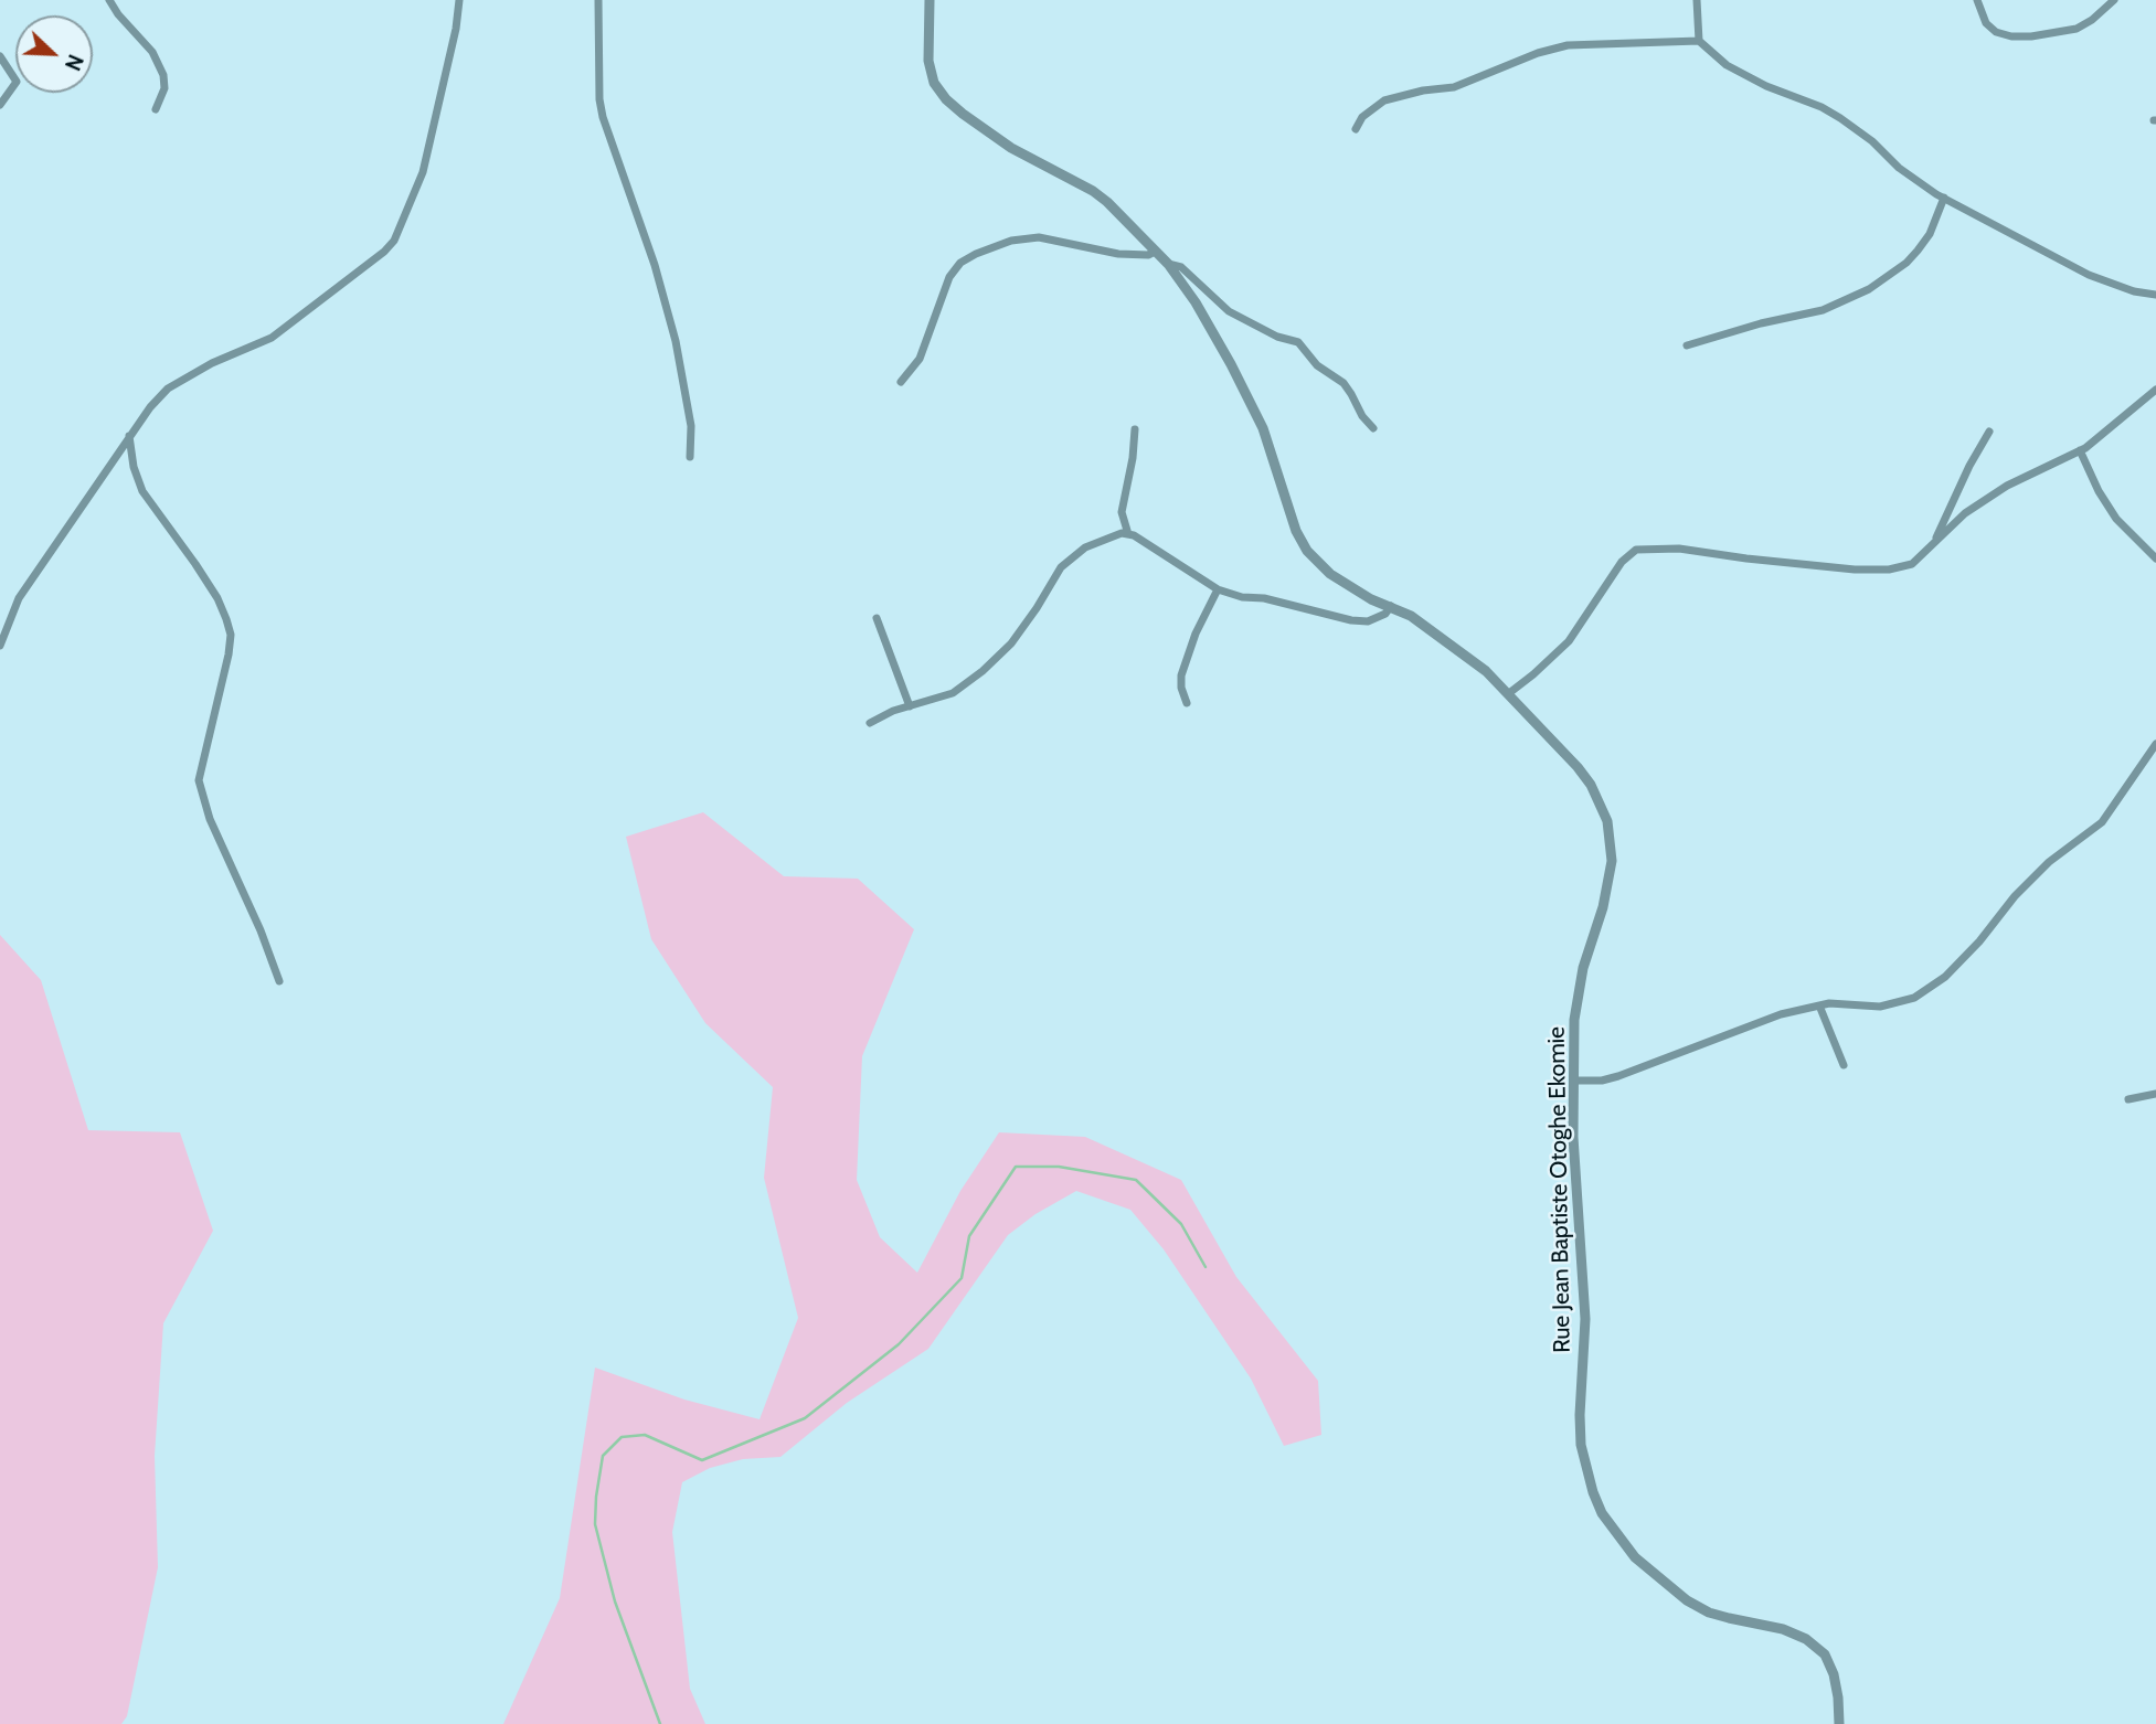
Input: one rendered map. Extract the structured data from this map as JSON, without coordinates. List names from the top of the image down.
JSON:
{
  "streets": {
    "street": ["Rue Jean Baptiste Otoghe Ekomie"]
  },
  "north": "bottom right"
}
